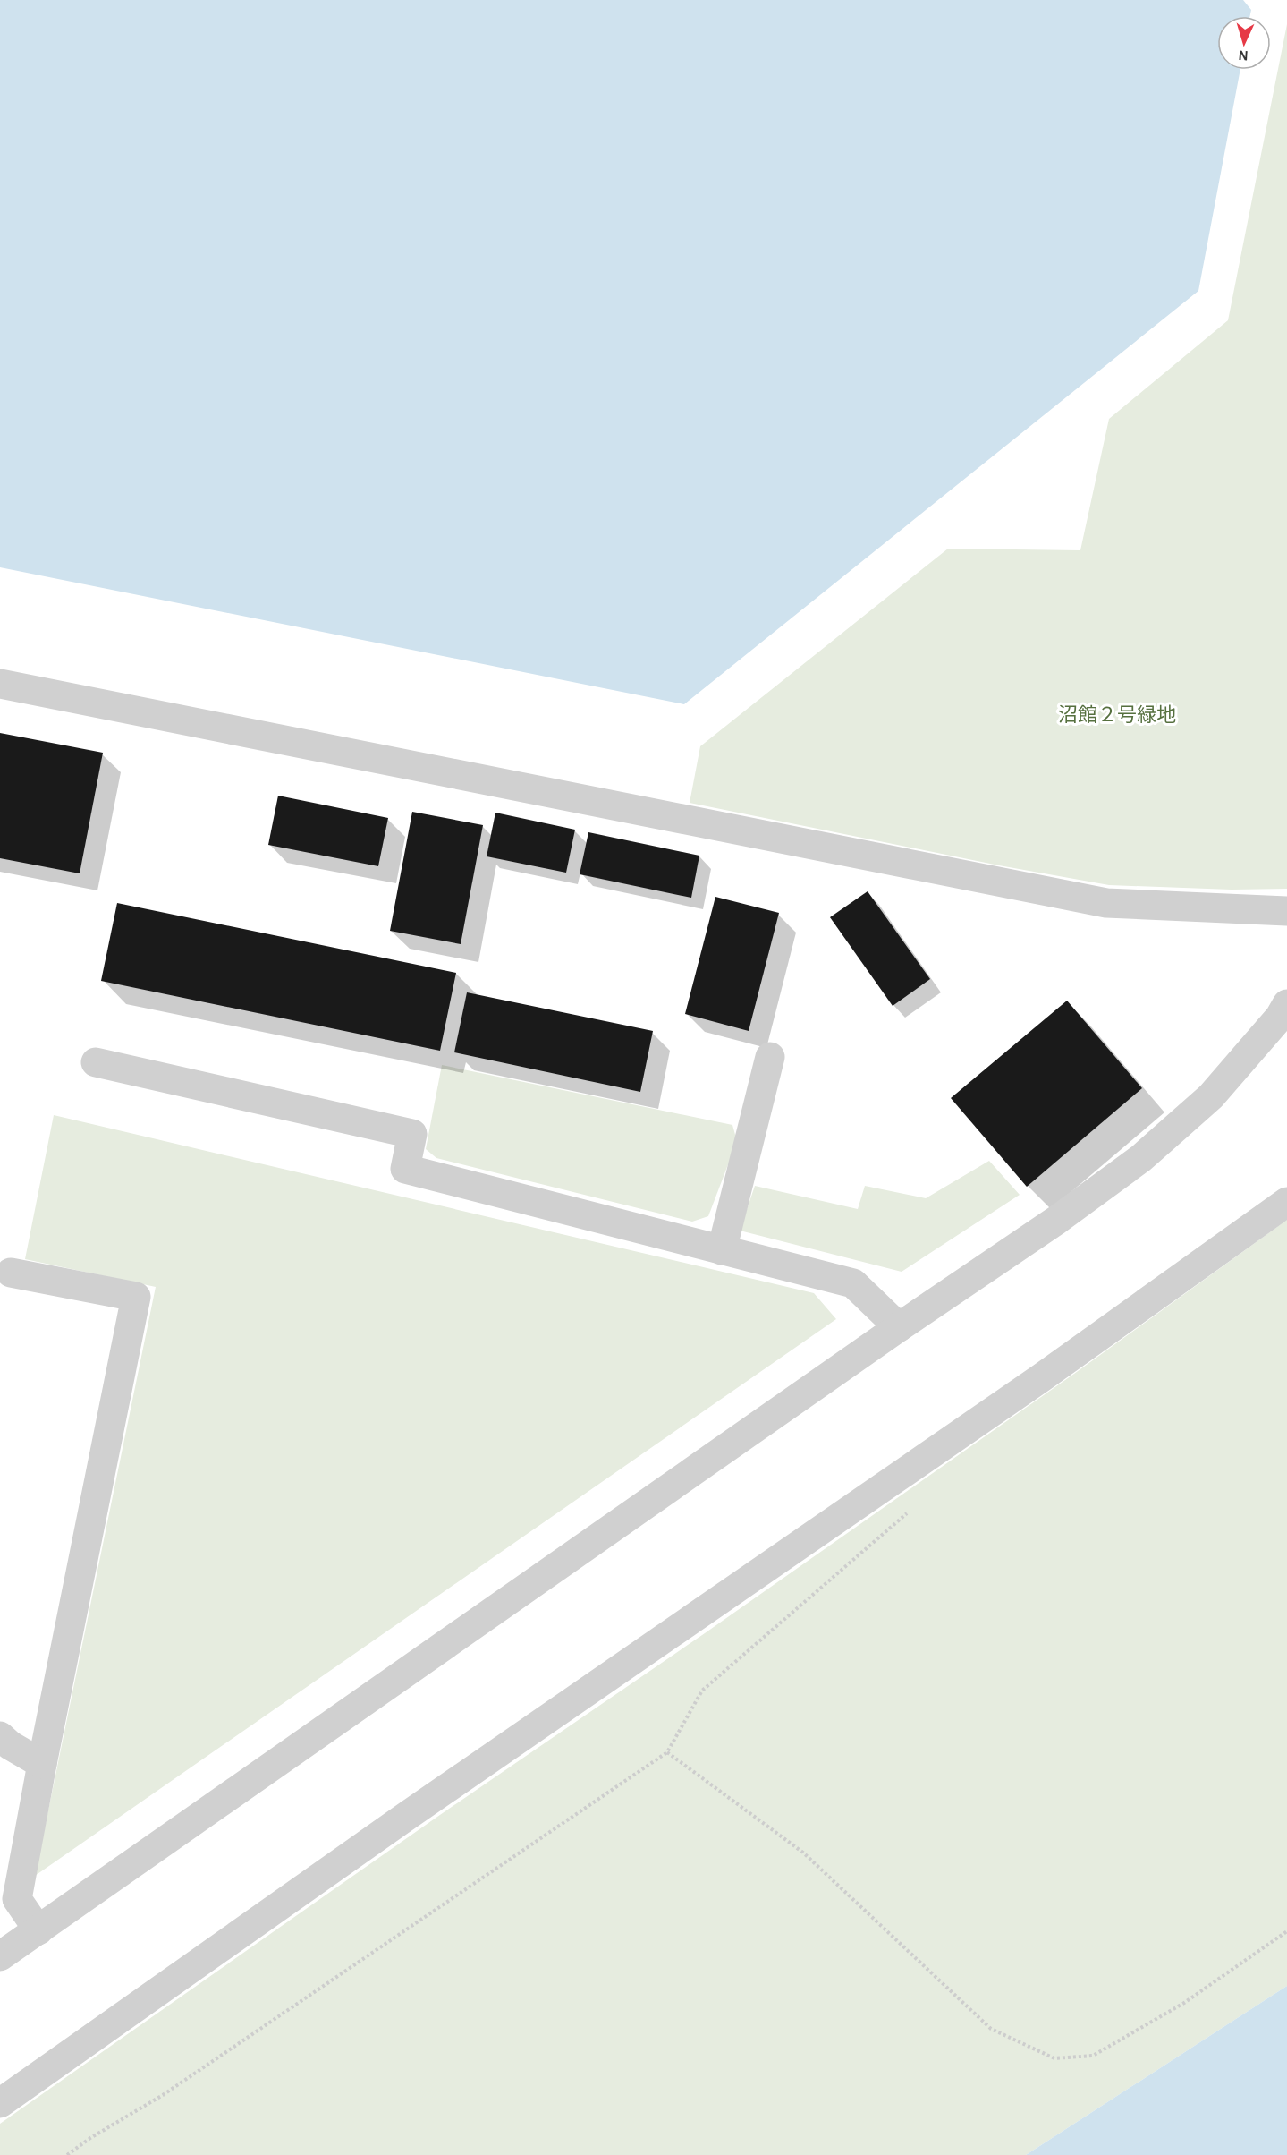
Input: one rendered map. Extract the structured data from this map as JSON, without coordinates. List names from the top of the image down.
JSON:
{
  "parks": ["沼館２号緑地"],
  "north": "bottom"
}
